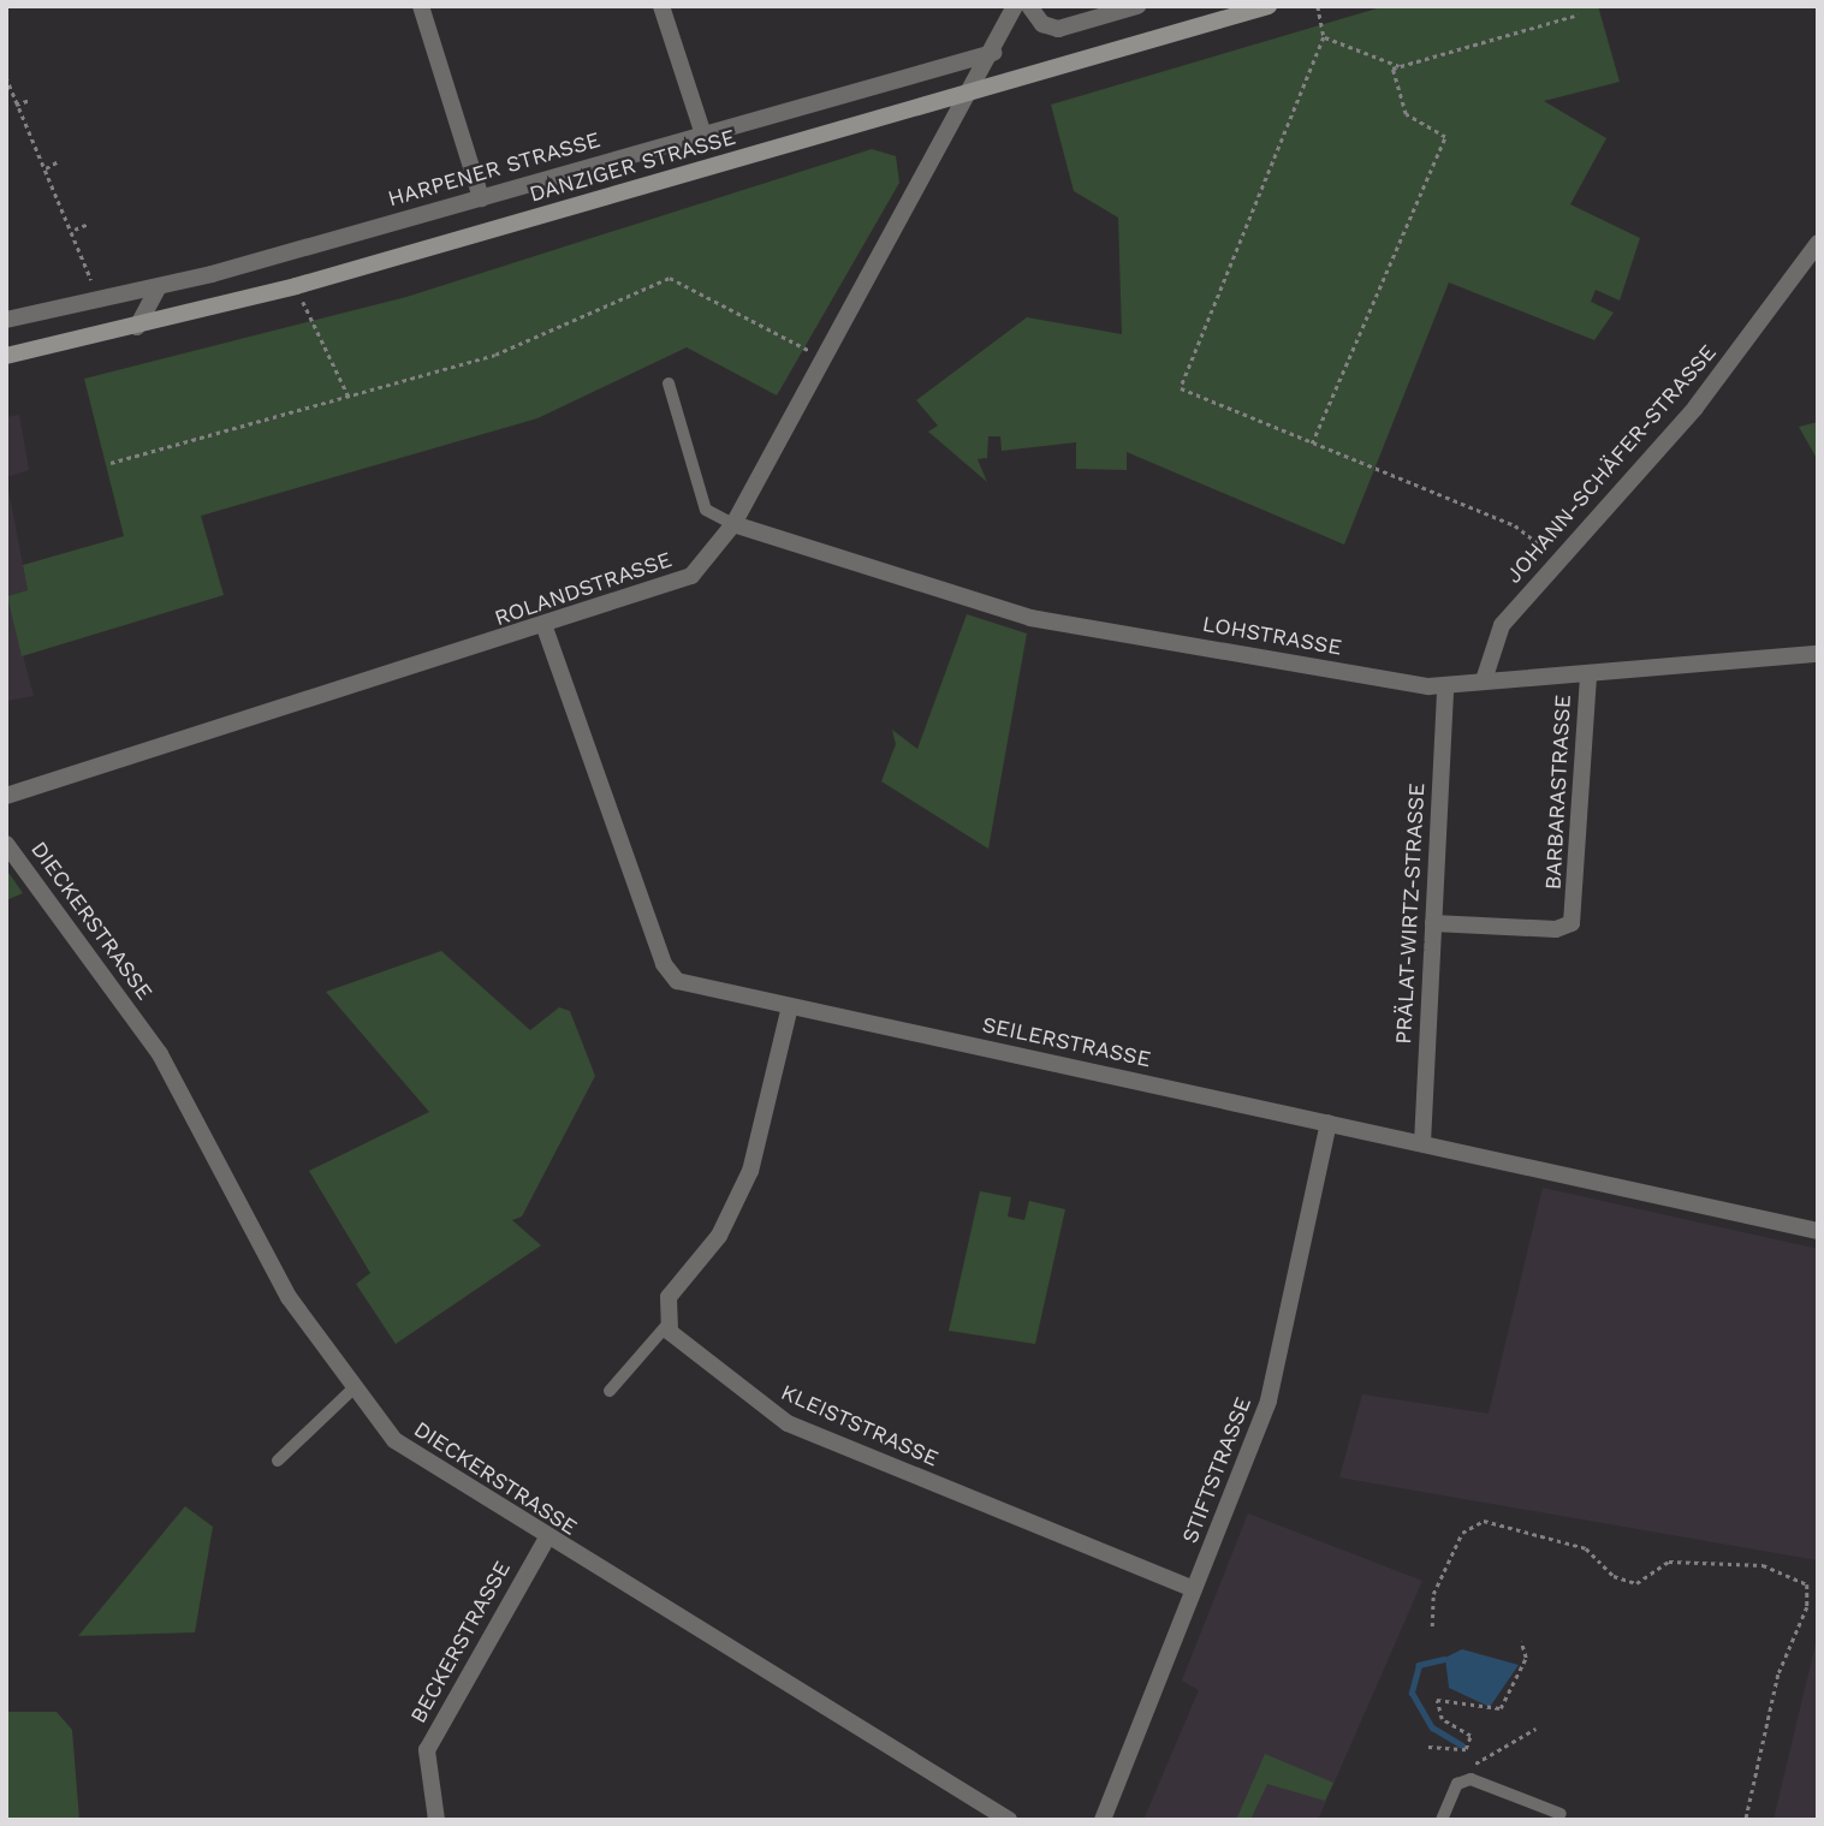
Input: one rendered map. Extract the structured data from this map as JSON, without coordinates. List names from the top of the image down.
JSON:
{
  "streets": {
    "main road": ["DANZIGER STRASSE"],
    "street": [
      "HARPENER STRASSE",
      "JOHANN-SCHÄFER-STRASSE",
      "ROLANDSTRASSE",
      "LOHSTRASSE",
      "BARBARASTRASSE",
      "PRÄLAT-WIRTZ-STRASSE",
      "DIECKERSTRASSE",
      "SEILERSTRASSE",
      "KLEISTSTRASSE",
      "STIFTSTRASSE",
      "BECKERSTRASSE"
    ]
  },
  "crossings": [
    ["DANZIGER STRASSE", "ROLANDSTRASSE"],
    ["HARPENER STRASSE", "ROLANDSTRASSE"],
    ["JOHANN-SCHÄFER-STRASSE", "LOHSTRASSE"],
    ["ROLANDSTRASSE", "LOHSTRASSE"],
    ["ROLANDSTRASSE", "SEILERSTRASSE"],
    ["LOHSTRASSE", "BARBARASTRASSE"],
    ["LOHSTRASSE", "PRÄLAT-WIRTZ-STRASSE"],
    ["BARBARASTRASSE", "PRÄLAT-WIRTZ-STRASSE"],
    ["PRÄLAT-WIRTZ-STRASSE", "SEILERSTRASSE"],
    ["DIECKERSTRASSE", "BECKERSTRASSE"],
    ["SEILERSTRASSE", "STIFTSTRASSE"],
    ["KLEISTSTRASSE", "STIFTSTRASSE"]
  ]
}
